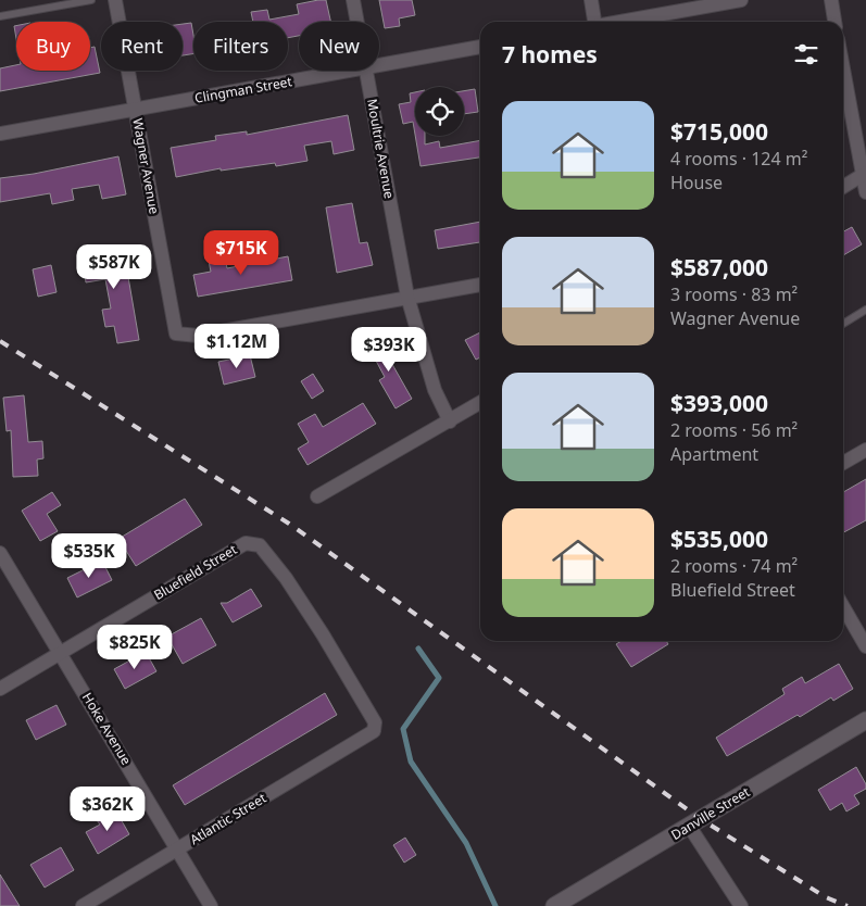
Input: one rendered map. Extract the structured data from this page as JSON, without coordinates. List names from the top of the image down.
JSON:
{
  "streets": {
    "street": [
      "Clingman Street",
      "Moultrie Avenue",
      "Wagner Avenue",
      "Bluefield Street",
      "Hoke Avenue",
      "Danville Street",
      "Atlantic Street"
    ]
  },
  "crossings": [
    ["Clingman Street", "Wagner Avenue"],
    ["Moultrie Avenue", "Wagner Avenue"],
    ["Bluefield Street", "Hoke Avenue"],
    ["Bluefield Street", "Atlantic Street"],
    ["Hoke Avenue", "Atlantic Street"]
  ],
  "page": {
    "chip": [
      "Buy",
      "Rent",
      "Filters",
      "New"
    ],
    "heading": "7 homes",
    "list": [
      {
        "name": "$715,000",
        "note": "4 rooms · 124 m² · House"
      },
      {
        "name": "$587,000",
        "note": "3 rooms · 83 m² · Wagner Avenue"
      },
      {
        "name": "$393,000",
        "note": "2 rooms · 56 m² · Apartment"
      },
      {
        "name": "$535,000",
        "note": "2 rooms · 74 m² · Bluefield Street"
      }
    ],
    "price": [
      "$715K",
      "$587K",
      "$1.12M",
      "$393K",
      "$535K",
      "$825K",
      "$362K"
    ]
  }
}
